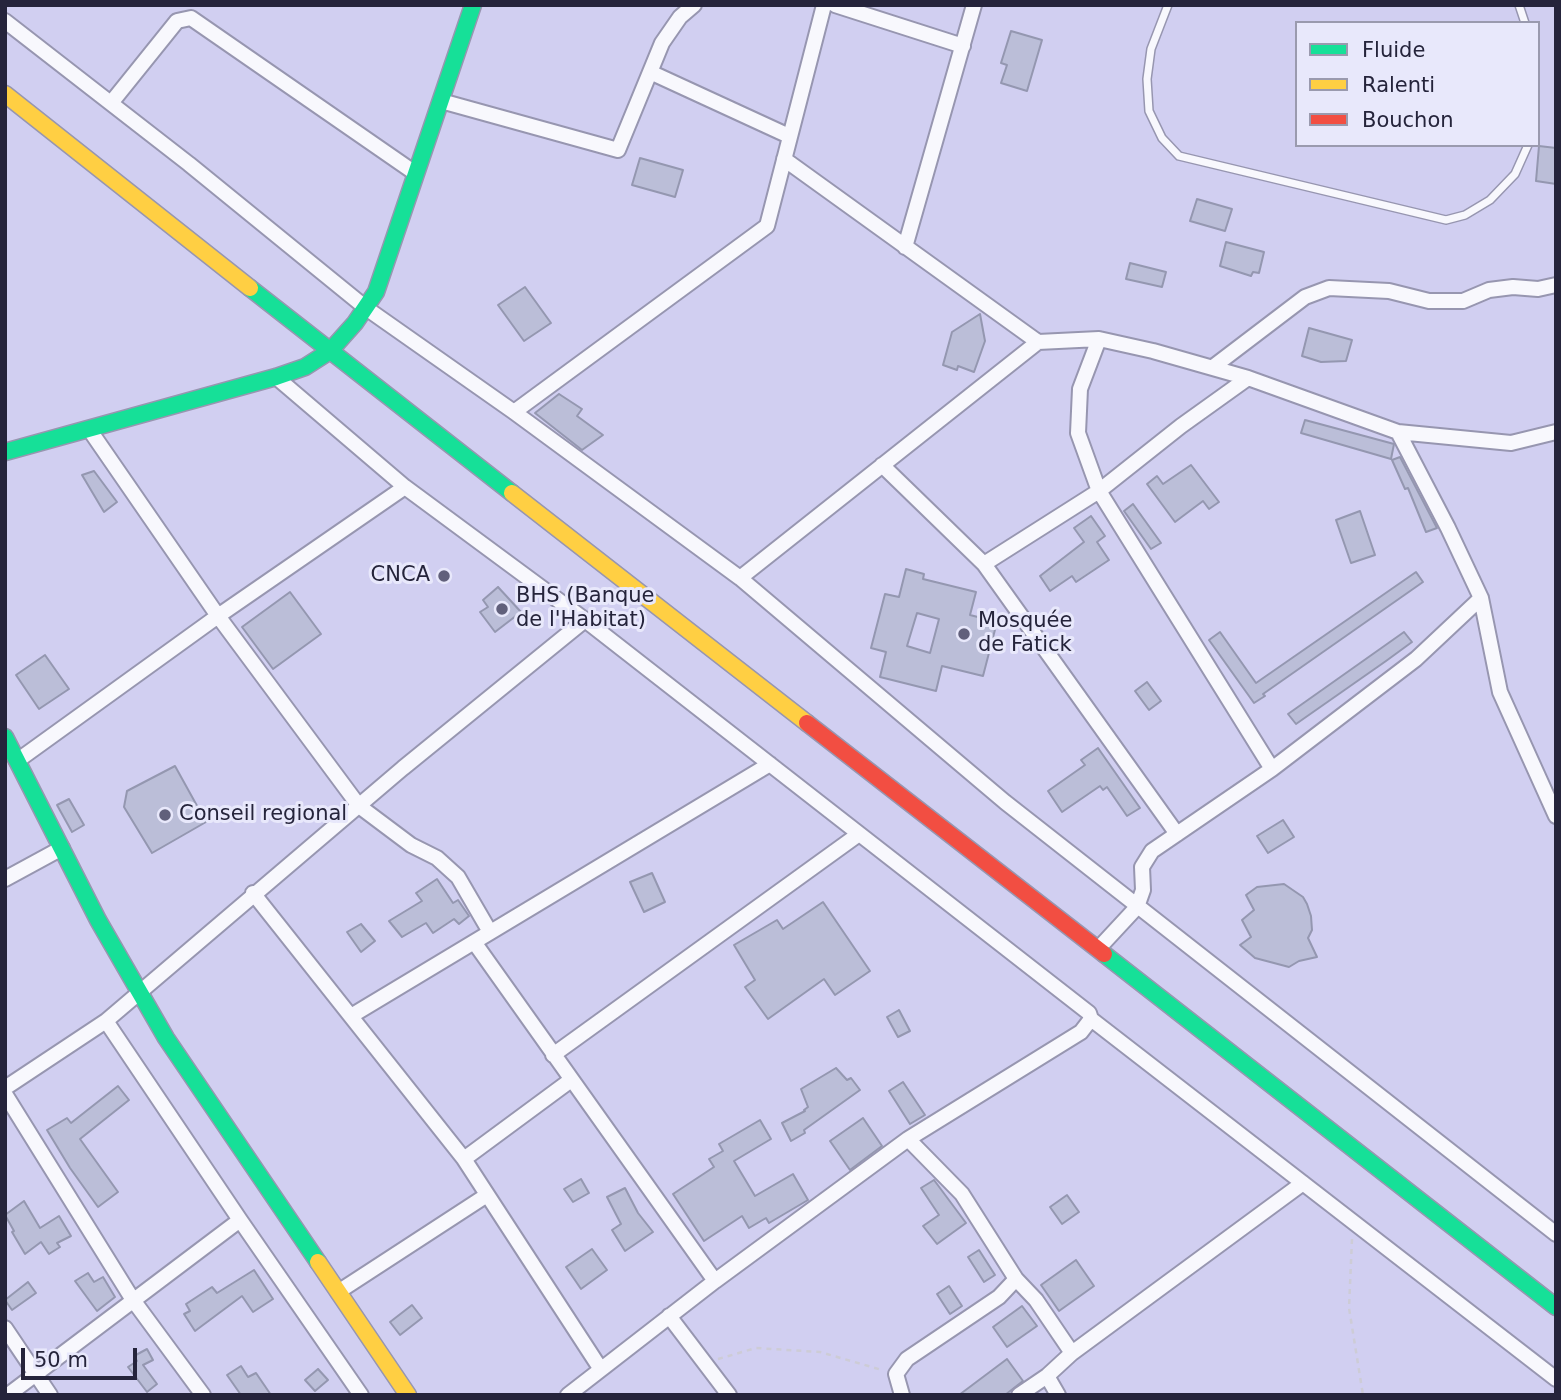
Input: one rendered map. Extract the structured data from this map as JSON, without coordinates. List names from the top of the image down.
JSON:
{
  "places": [
    "CNCA",
    "BHS (Banque de l'Habitat)",
    "Mosquée de Fatick",
    "Conseil regional"
  ],
  "legend": ["Fluide", "Ralenti", "Bouchon"],
  "scale_bar": "50 m"
}
